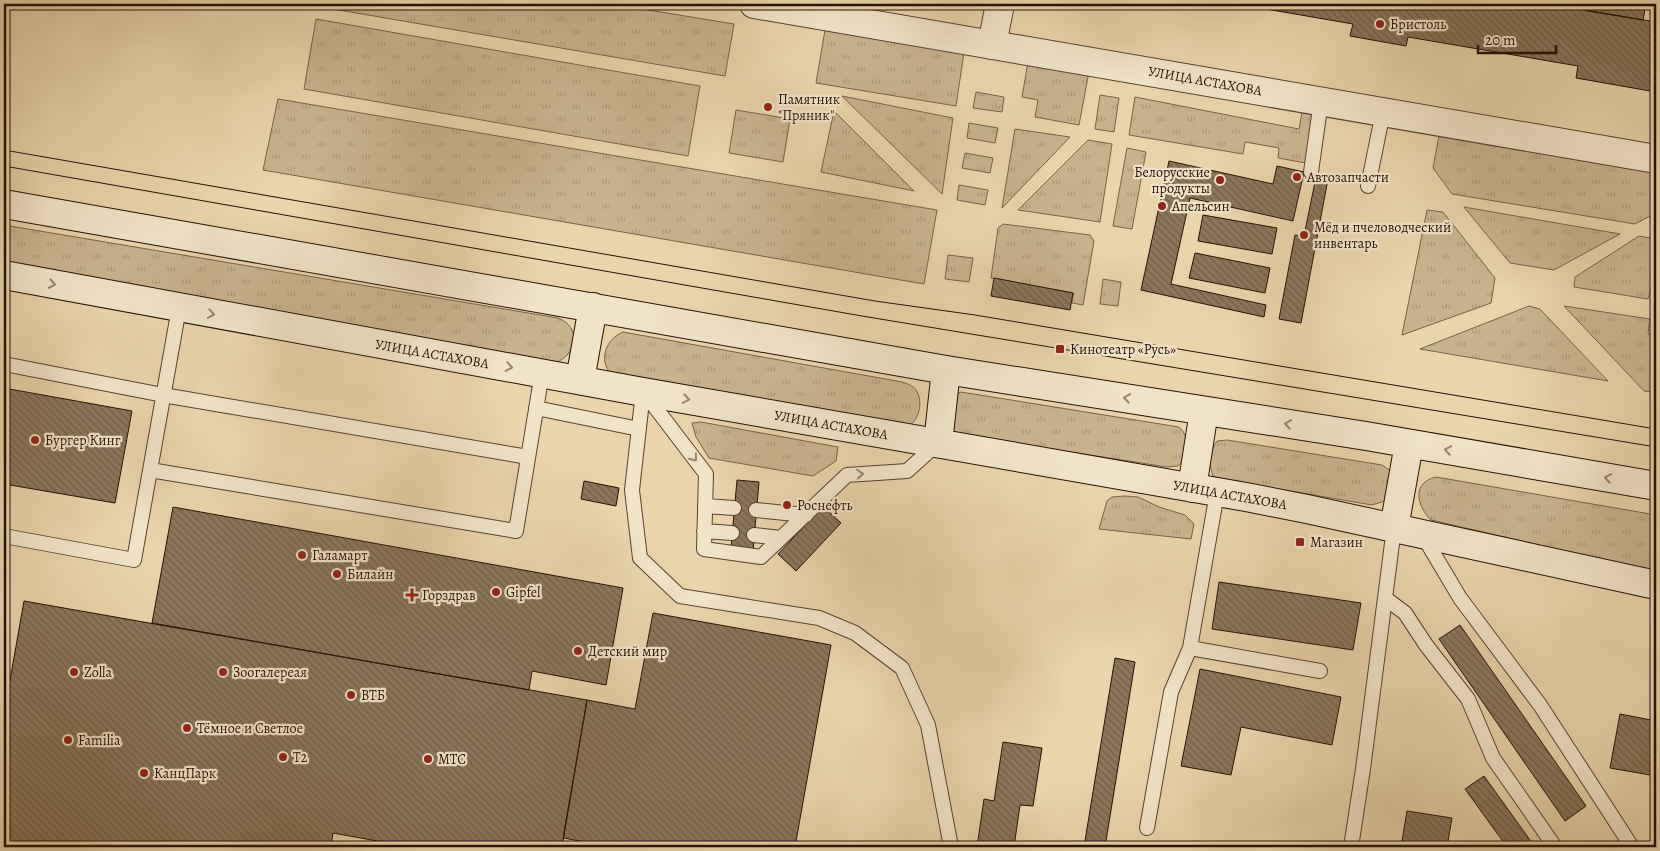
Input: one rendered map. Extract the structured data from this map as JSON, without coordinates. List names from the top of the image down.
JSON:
{
  "streets": {
    "main road": ["УЛИЦА АСТАХОВА"]
  },
  "places": {
    "other": [
      "Бристоль",
      "Памятник \"Пряник\"",
      "Автозапчасти",
      "Белорусские продукты",
      "Апельсин",
      "Мёд и пчеловодческий инвентарь",
      "Бургер Кинг",
      "Роснефть",
      "Галамарт",
      "Билайн",
      "Gipfel",
      "Детский мир",
      "Zolla",
      "Зоогалереая",
      "ВТБ",
      "Тёмное и Светлое",
      "Familia",
      "T2",
      "МТС",
      "КанцПарк"
    ],
    "transit": ["Кинотеатр «Русь»", "Магазин"],
    "health": ["Горздрав"]
  },
  "scale_bar": "20 m"
}
